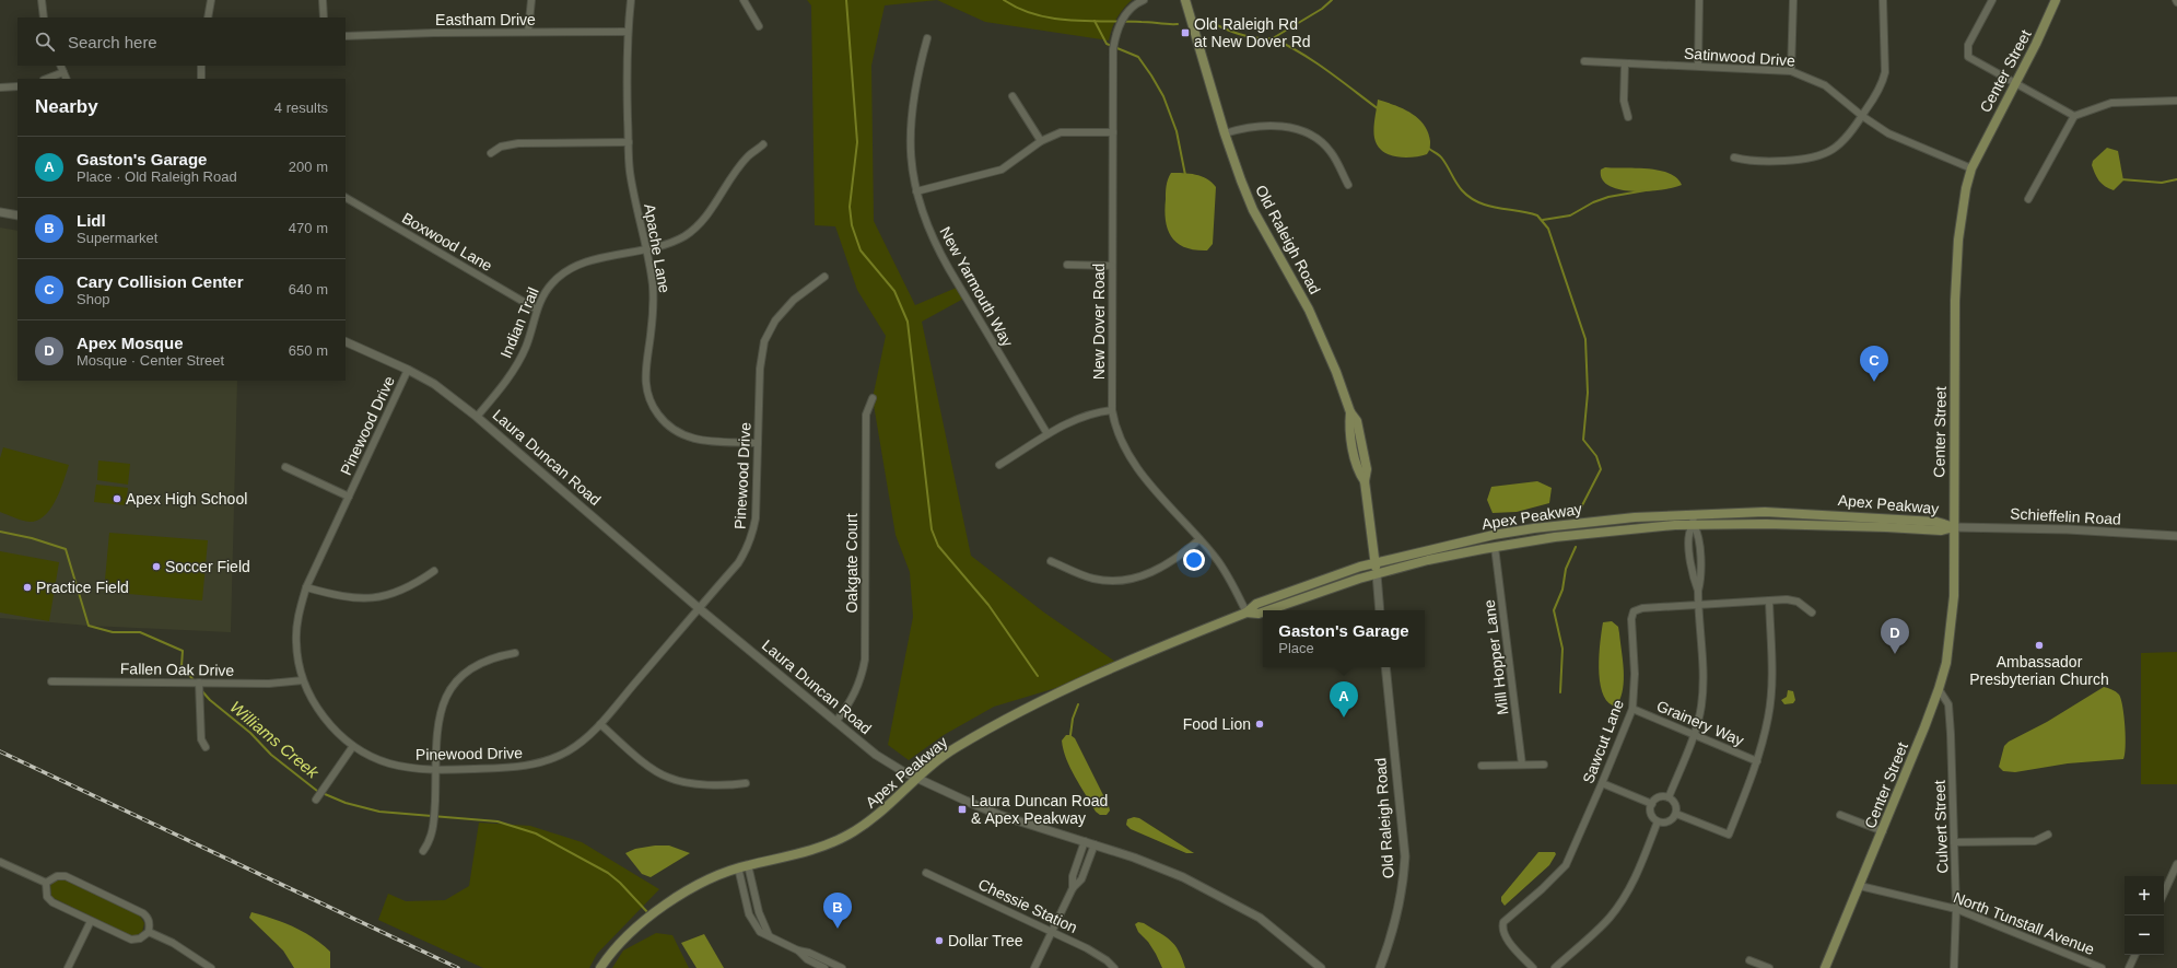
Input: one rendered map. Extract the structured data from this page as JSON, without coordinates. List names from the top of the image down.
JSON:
{
  "streets": {
    "main road": ["Center Street", "Old Raleigh Road", "Apex Peakway"],
    "street": [
      "Eastham Drive",
      "Satinwood Drive",
      "Boxwood Lane",
      "Apache Lane",
      "New Yarmouth Way",
      "New Dover Road",
      "Indian Trail",
      "Pinewood Drive",
      "Laura Duncan Road",
      "Schieffelin Road",
      "Oakgate Court",
      "Mill Hopper Lane",
      "Fallen Oak Drive",
      "Grainery Way",
      "Sawcut Lane",
      "Culvert Street",
      "Chessie Station",
      "North Tunstall Avenue"
    ]
  },
  "crossings": [
    ["Eastham Drive", "Apache Lane"],
    ["Satinwood Drive", "Center Street"],
    ["Center Street", "Apex Peakway"],
    ["Center Street", "Schieffelin Road"],
    ["Center Street", "Culvert Street"],
    ["Center Street", "North Tunstall Avenue"],
    ["Old Raleigh Road", "Apex Peakway"],
    ["Boxwood Lane", "Indian Trail"],
    ["Apache Lane", "Indian Trail"],
    ["Apache Lane", "Pinewood Drive"],
    ["New Dover Road", "Apex Peakway"],
    ["Indian Trail", "Laura Duncan Road"],
    ["Pinewood Drive", "Laura Duncan Road"],
    ["Pinewood Drive", "Fallen Oak Drive"],
    ["Laura Duncan Road", "Apex Peakway"],
    ["Laura Duncan Road", "Oakgate Court"],
    ["Apex Peakway", "Schieffelin Road"],
    ["Apex Peakway", "Mill Hopper Lane"],
    ["Grainery Way", "Sawcut Lane"],
    ["Culvert Street", "North Tunstall Avenue"]
  ],
  "water": ["Williams Creek"],
  "places": {
    "transit": ["Old Raleigh Rd at New Dover Rd", "Laura Duncan Road & Apex Peakway"],
    "other": [
      "Apex High School",
      "Soccer Field",
      "Practice Field",
      "Ambassador Presbyterian Church",
      "Food Lion",
      "Dollar Tree"
    ]
  },
  "page": {
    "search": "Search here",
    "heading": ["Nearby", "4 results"],
    "list": [
      {
        "mark": "A",
        "name": "Gaston's Garage",
        "note": "Place · Old Raleigh Road",
        "value": "200 m"
      },
      {
        "mark": "B",
        "name": "Lidl",
        "note": "Supermarket",
        "value": "470 m"
      },
      {
        "mark": "C",
        "name": "Cary Collision Center",
        "note": "Shop",
        "value": "640 m"
      },
      {
        "mark": "D",
        "name": "Apex Mosque",
        "note": "Mosque · Center Street",
        "value": "650 m"
      }
    ],
    "pins": [
      "C",
      "D",
      "A",
      "B"
    ],
    "popup": ["Gaston's Garage", "Place"],
    "map_buttons": ["+", "−"]
  }
}
